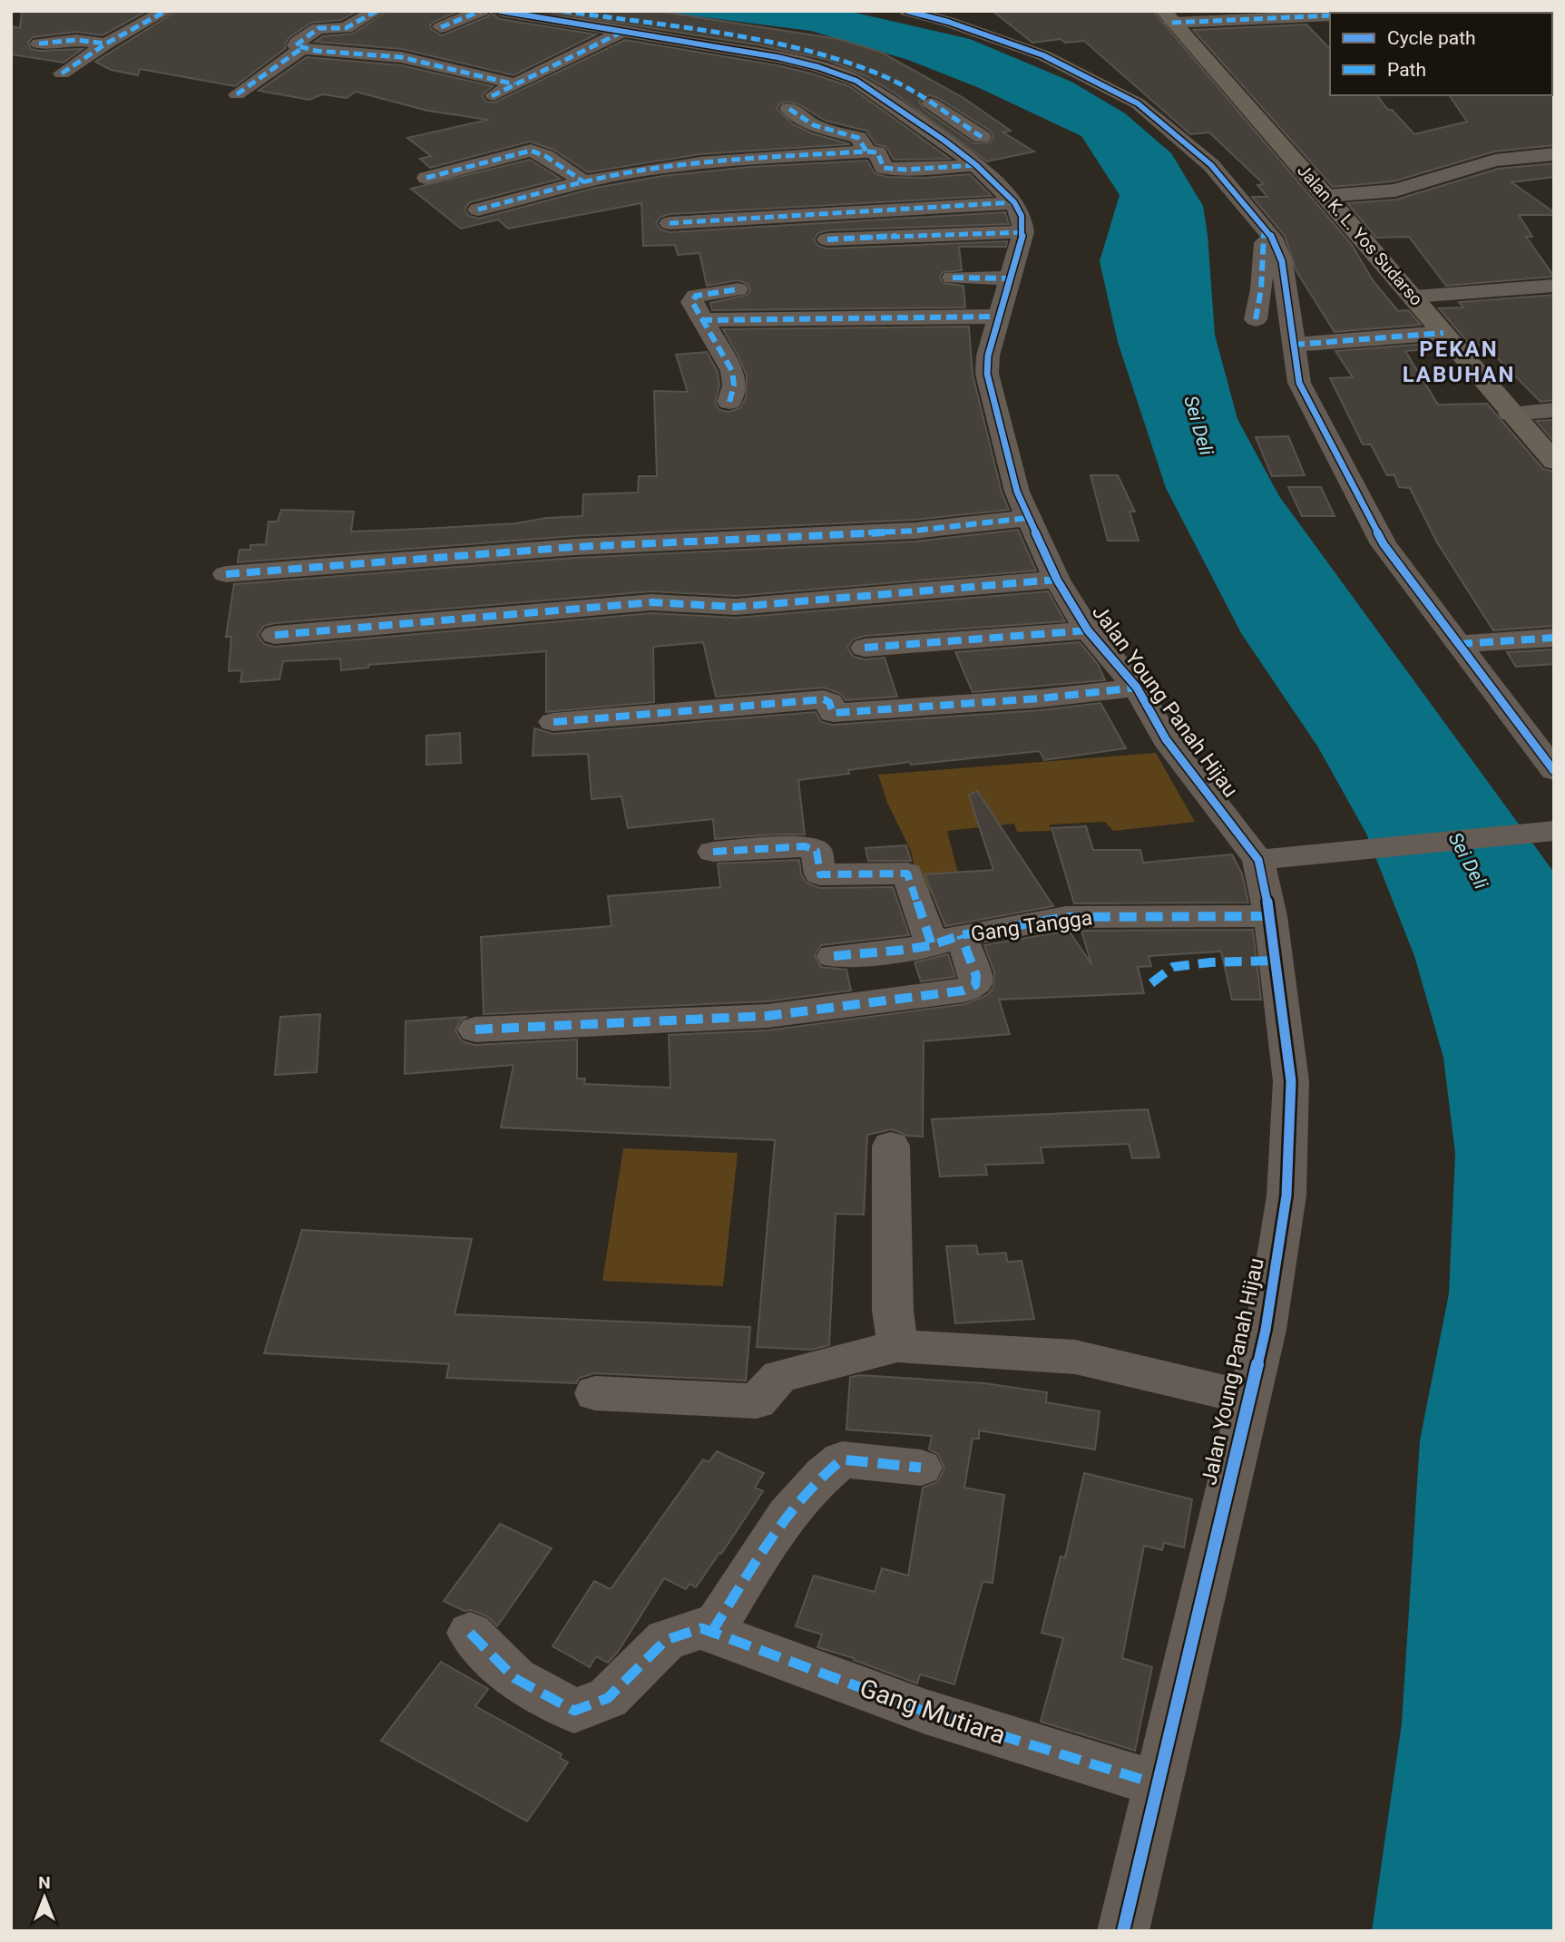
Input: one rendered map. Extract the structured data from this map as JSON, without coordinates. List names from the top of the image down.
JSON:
{
  "streets": {
    "highway": ["Jalan K. L. Yos Sudarso"],
    "street": ["Jalan Young Panah Hijau", "Gang Tangga", "Gang Mutiara"]
  },
  "crossings": [
    ["Jalan Young Panah Hijau", "Gang Tangga"],
    ["Jalan Young Panah Hijau", "Gang Mutiara"]
  ],
  "districts": ["PEKAN LABUHAN"],
  "water": ["Sei Deli"],
  "legend": ["Cycle path", "Path"],
  "north": "top"
}
